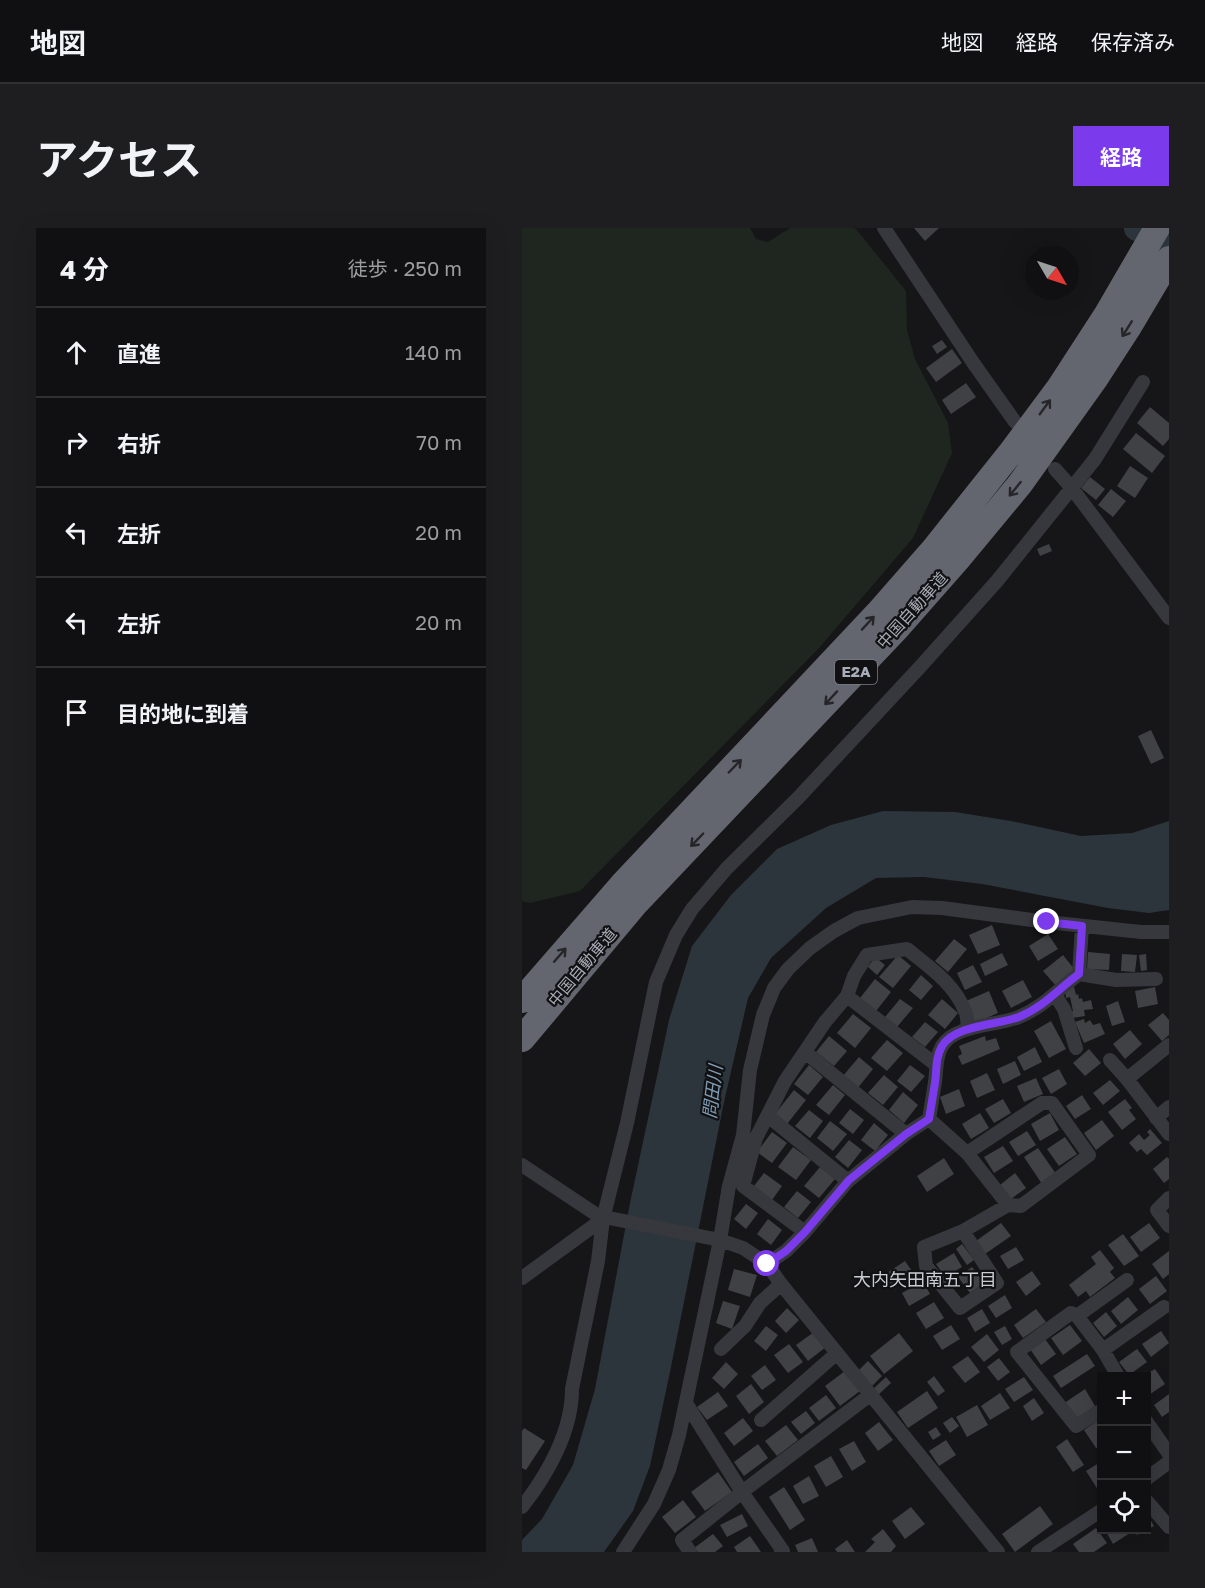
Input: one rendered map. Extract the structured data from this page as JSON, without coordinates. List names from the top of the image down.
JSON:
{
  "streets": {
    "highway": ["中国自動車道", "E2A"]
  },
  "districts": ["大内矢田南五丁目"],
  "water": ["問田川"],
  "north": "bottom right",
  "page": {
    "header": "地図",
    "nav": ["地図", "経路", "保存済み"],
    "title": "アクセス",
    "buttons": "経路",
    "heading": ["4 分", "徒歩 · 250 m"],
    "list": [
      ["直進", "140 m"],
      ["右折", "70 m"],
      ["左折", "20 m"],
      ["左折", "20 m"],
      "目的地に到着"
    ],
    "map_buttons": ["+", "−"]
  }
}
